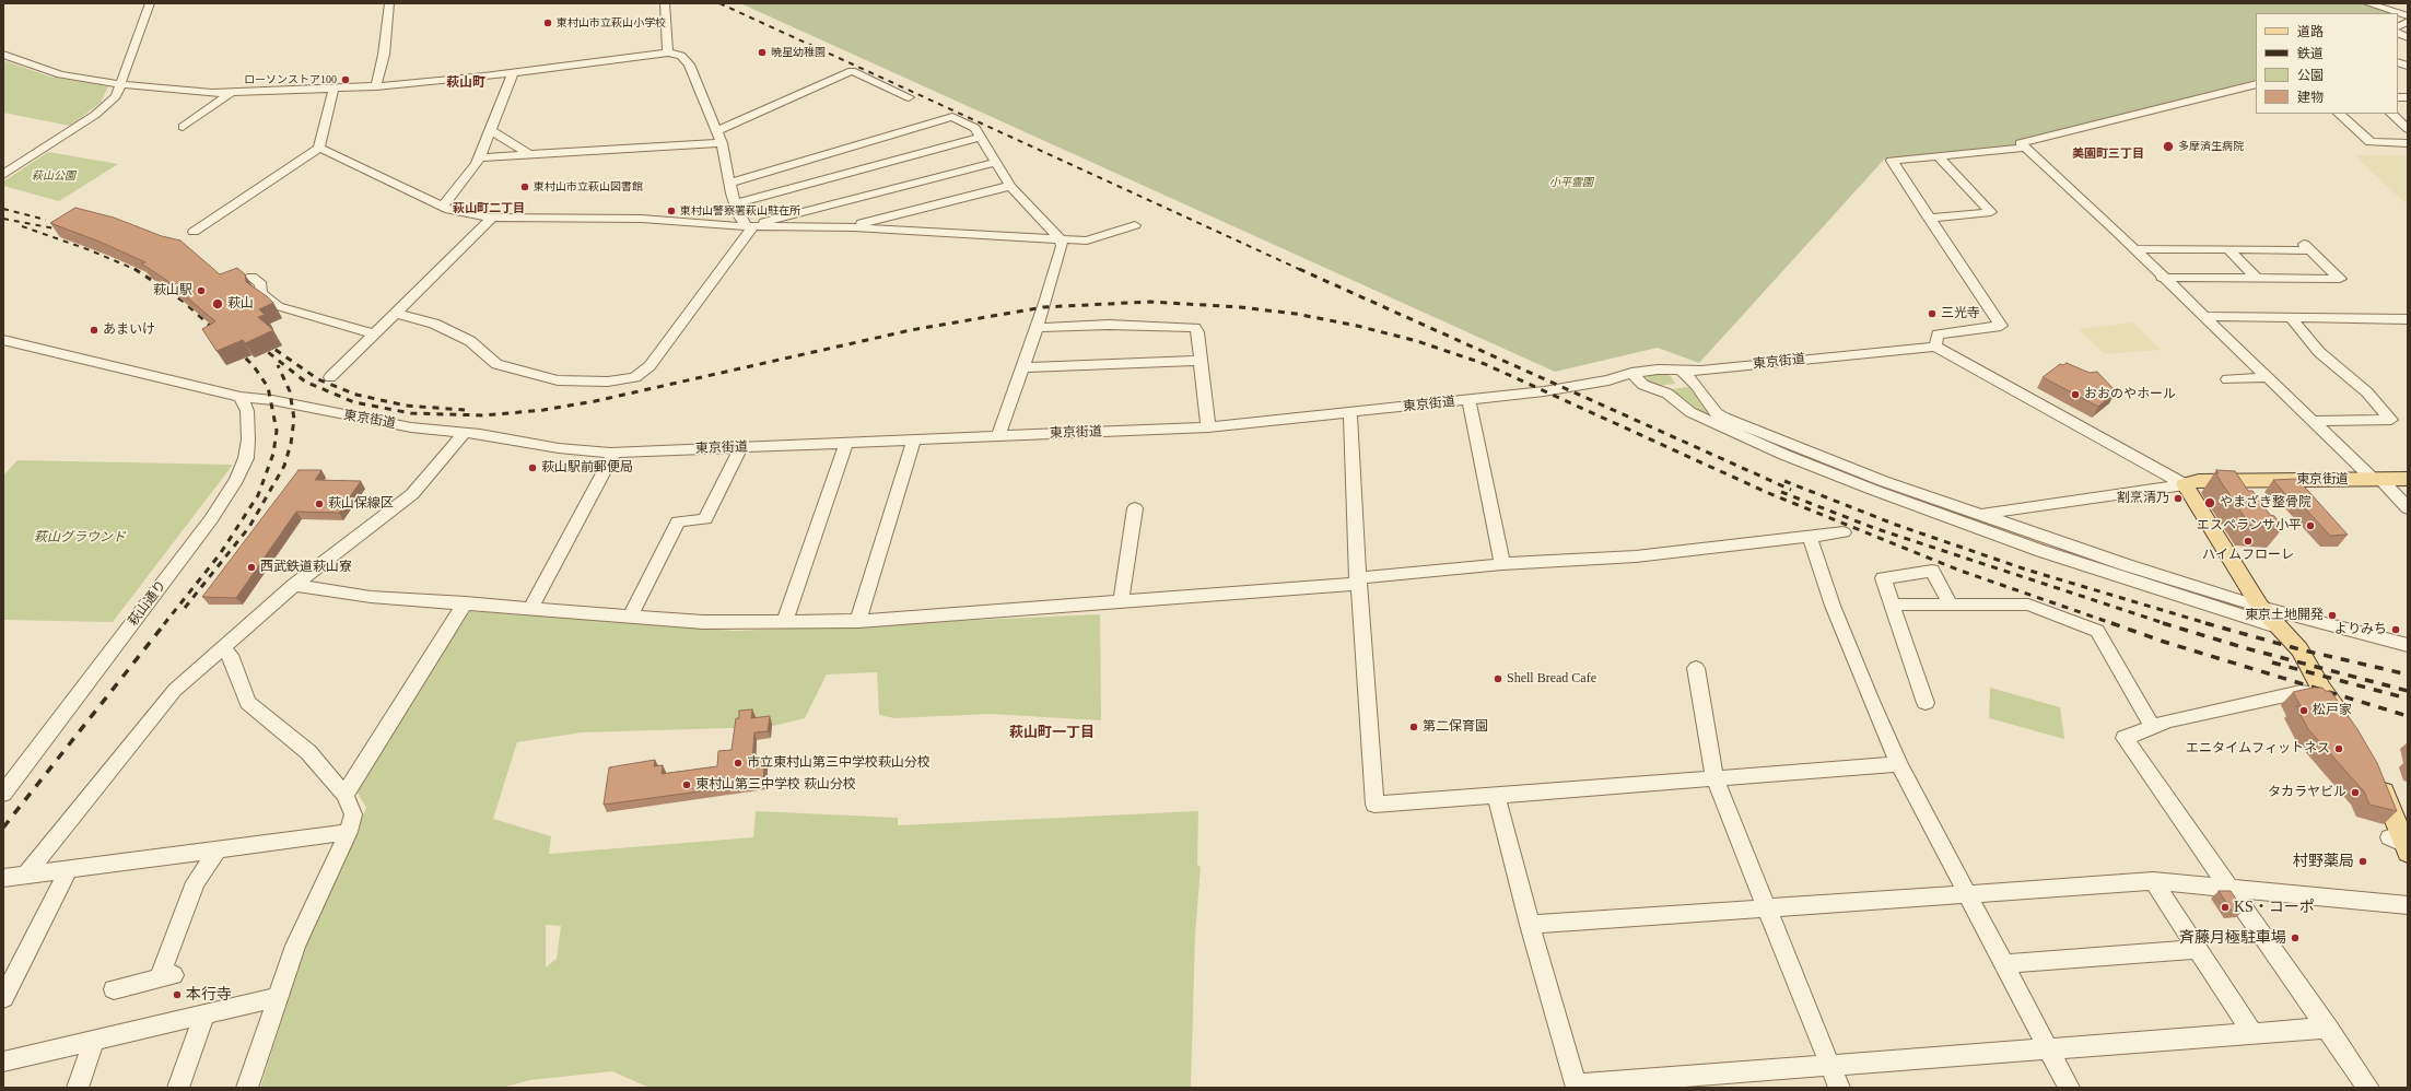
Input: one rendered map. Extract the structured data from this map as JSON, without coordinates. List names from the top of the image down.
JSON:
{
  "streets": {
    "main road": ["東京街道"],
    "street": ["萩山通り"]
  },
  "crossings": [
    ["東京街道", "萩山通り"]
  ],
  "districts": [
    "萩山町",
    "美園町三丁目",
    "萩山町二丁目",
    "萩山町一丁目"
  ],
  "parks": ["萩山公園", "小平霊園", "萩山グラウンド"],
  "places": [
    "東村山市立萩山小学校",
    "暁星幼稚園",
    "ローソンストア100",
    "多摩済生病院",
    "東村山市立萩山図書館",
    "東村山警察署萩山駐在所",
    "萩山駅",
    "萩山",
    "三光寺",
    "あまいけ",
    "おおのやホール",
    "萩山駅前郵便局",
    "割烹清乃",
    "やまざき整骨院",
    "萩山保線区",
    "エスペランサ小平",
    "ハイムフローレ",
    "西武鉄道萩山寮",
    "東京土地開発",
    "よりみち",
    "Shell Bread Cafe",
    "松戸家",
    "第二保育園",
    "エニタイムフィットネス",
    "市立東村山第三中学校萩山分校",
    "東村山第三中学校 萩山分校",
    "タカラヤビル",
    "村野薬局",
    "KS・コーポ",
    "斉藤月極駐車場",
    "本行寺"
  ],
  "legend": [
    "道路",
    "鉄道",
    "公園",
    "建物"
  ]
}
